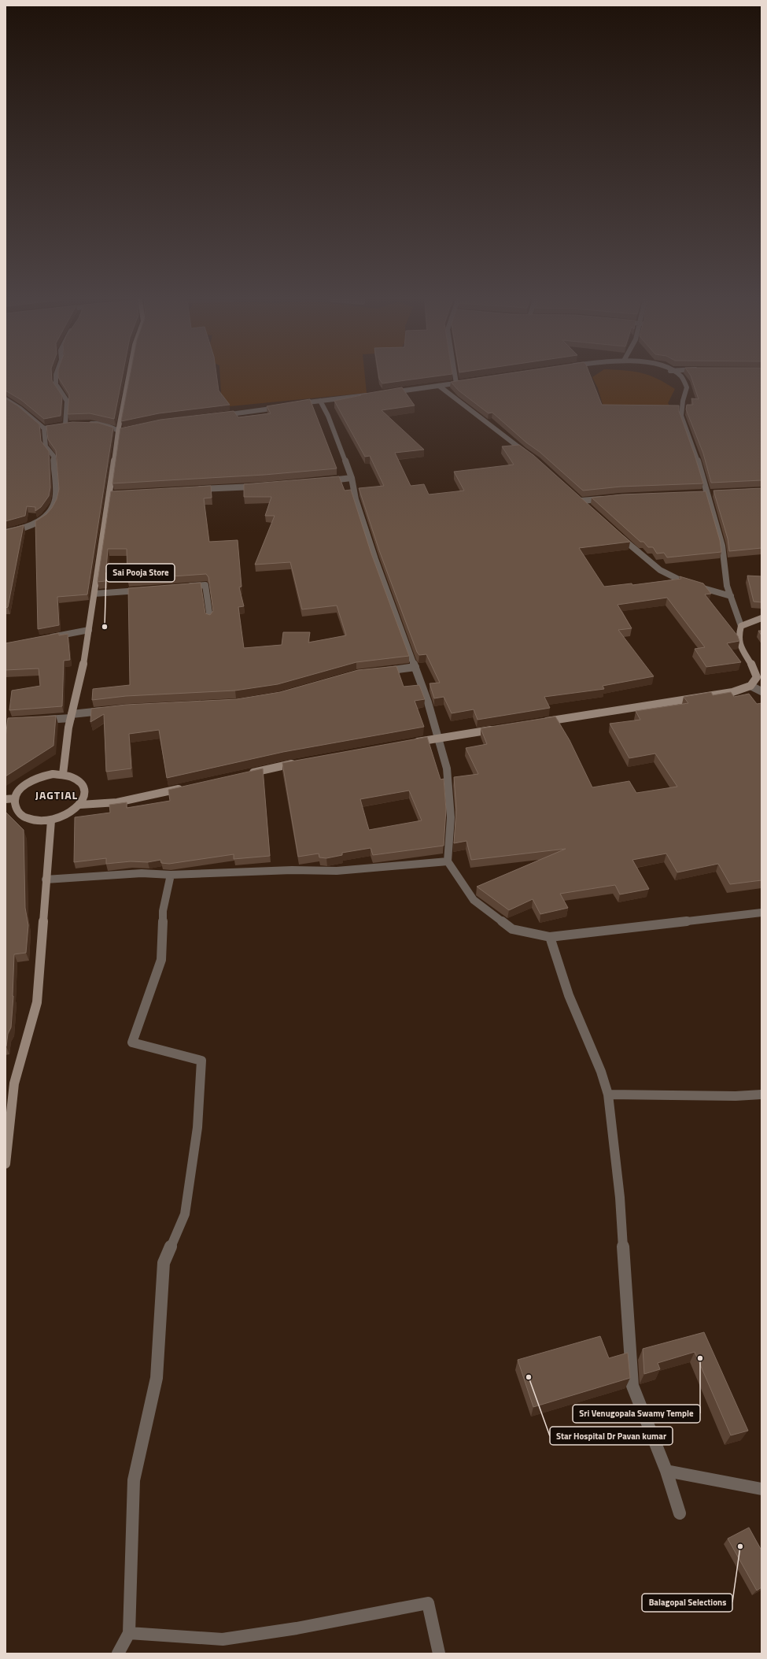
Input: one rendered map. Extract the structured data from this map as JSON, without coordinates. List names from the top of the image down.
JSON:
{
  "districts": ["JAGTIAL"],
  "places": [
    "Sai Pooja Store",
    "Sri Venugopala Swamy Temple",
    "Star Hospital Dr Pavan kumar",
    "Balagopal Selections"
  ]
}
